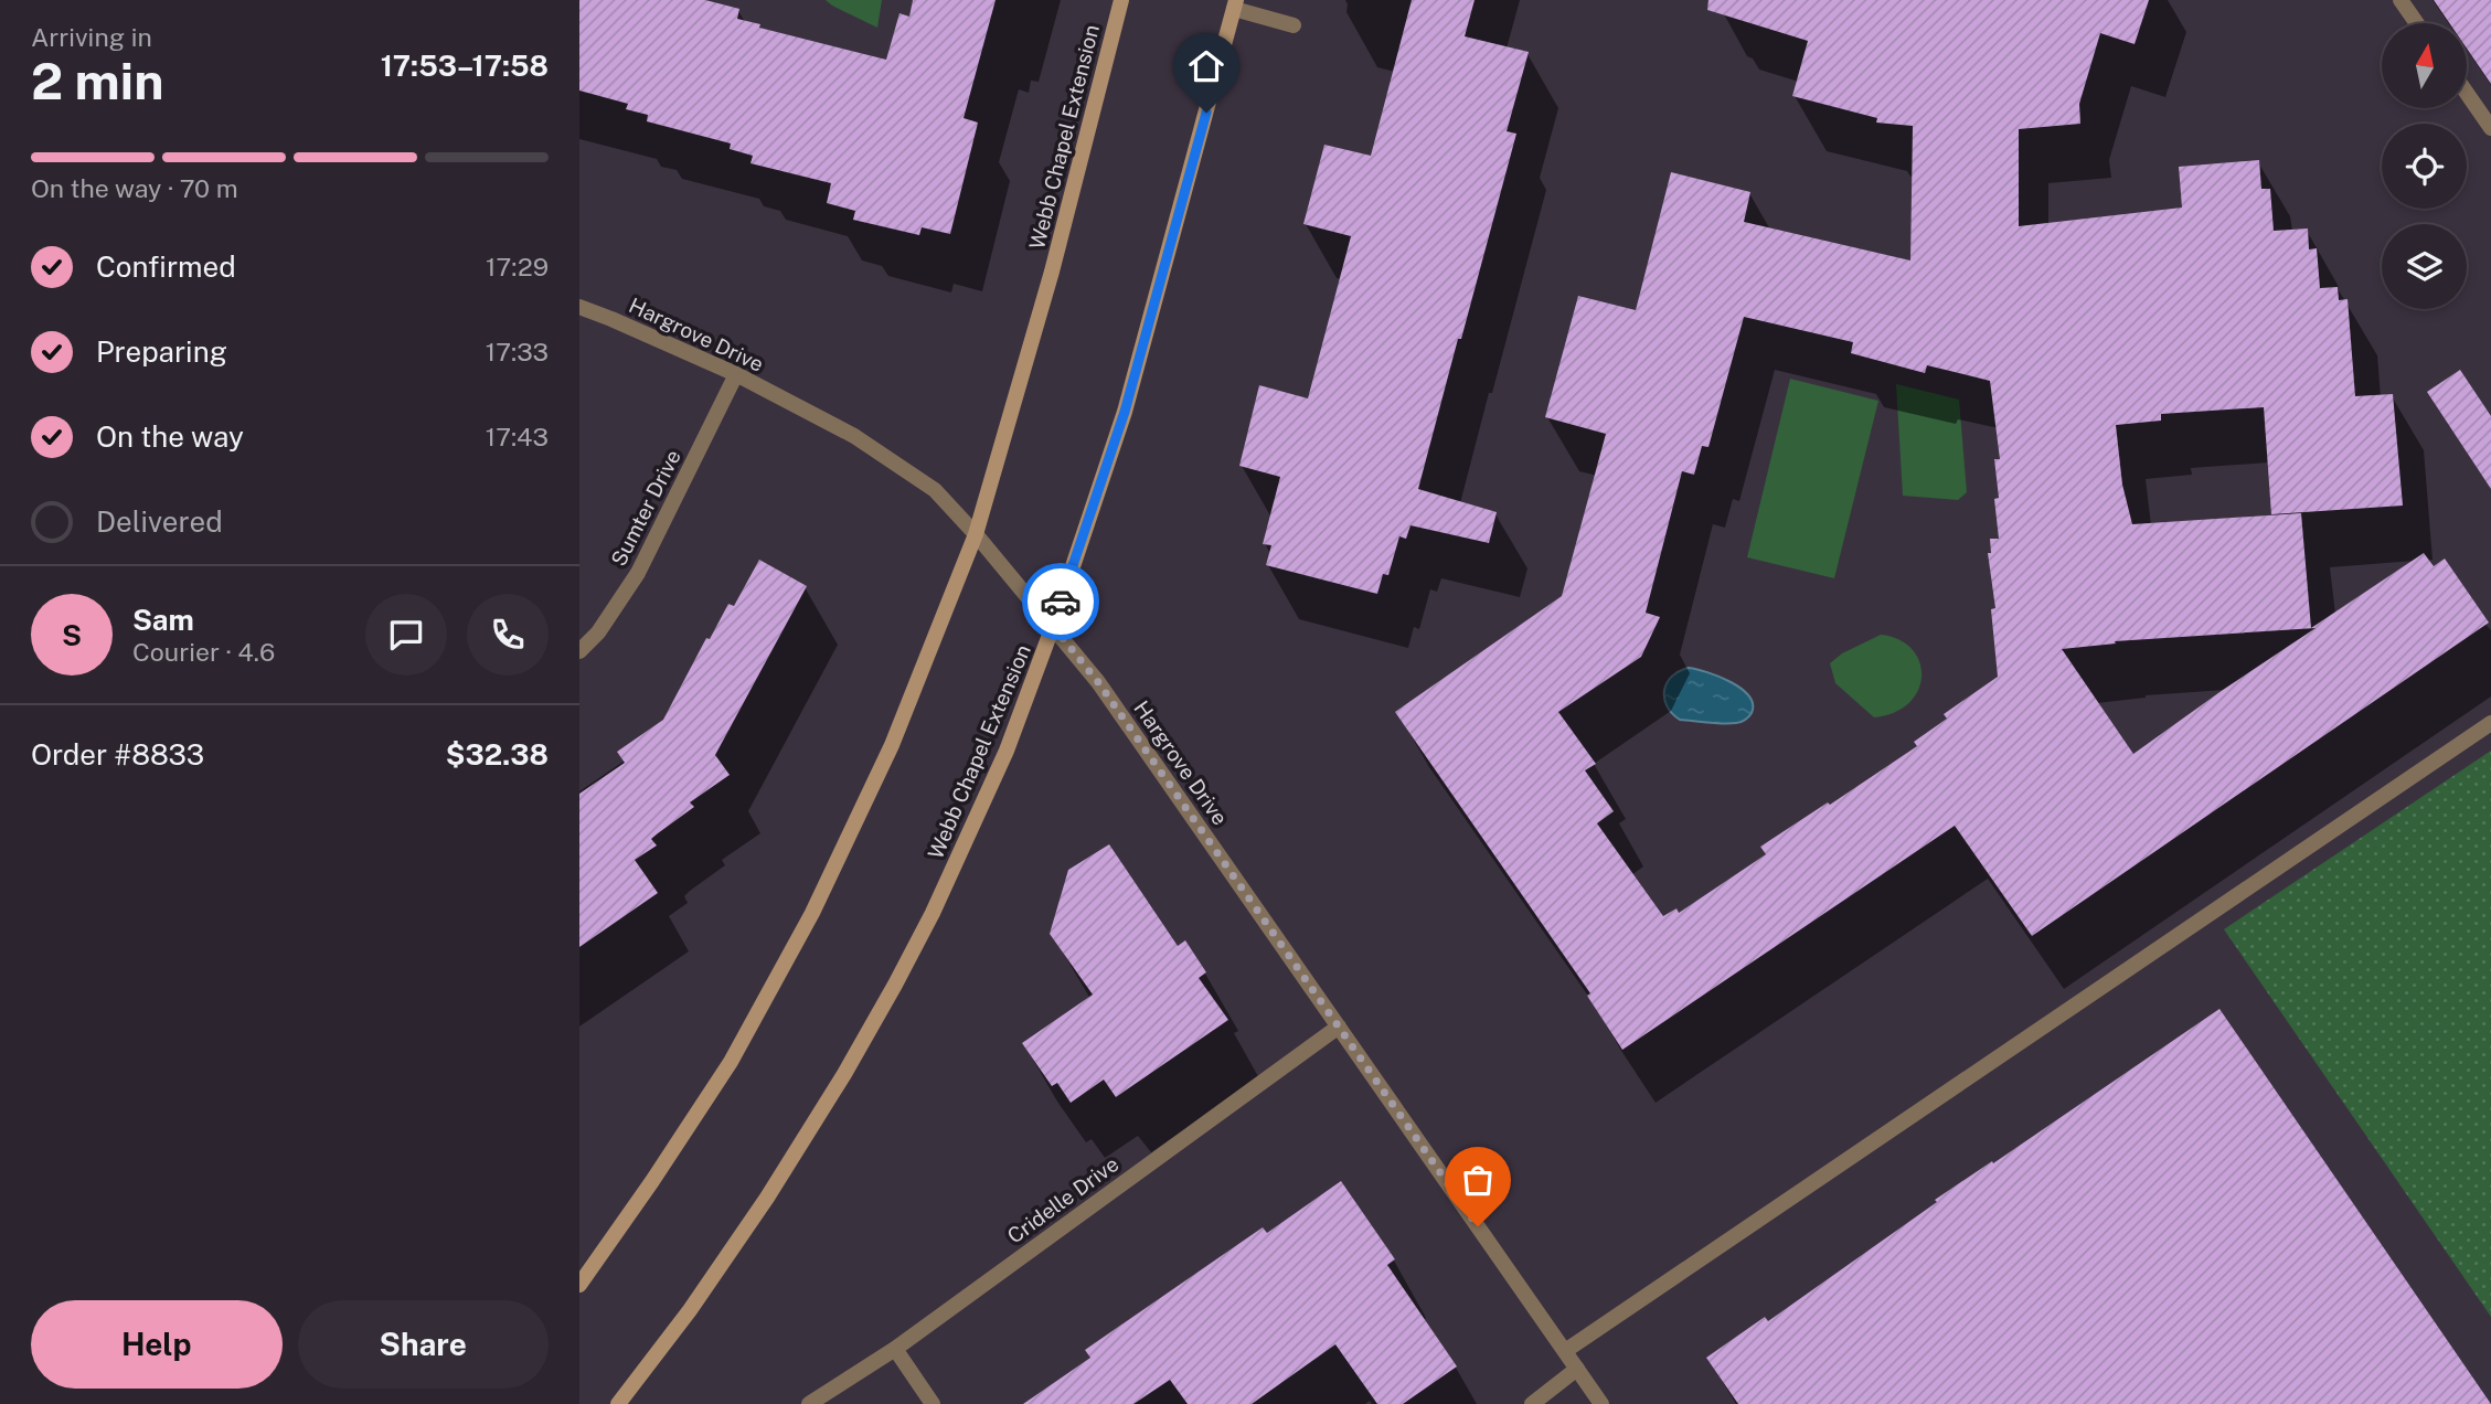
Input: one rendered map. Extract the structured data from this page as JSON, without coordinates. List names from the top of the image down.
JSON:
{
  "streets": {
    "main road": ["Webb Chapel Extension"],
    "street": ["Hargrove Drive", "Sumter Drive", "Cridelle Drive"]
  },
  "crossings": [
    ["Webb Chapel Extension", "Hargrove Drive"],
    ["Hargrove Drive", "Sumter Drive"],
    ["Hargrove Drive", "Cridelle Drive"]
  ],
  "north": "top",
  "page": {
    "heading": ["2 min", "Arriving in", "17:53–17:58"],
    "panel": [
      "Sam",
      "Courier · 4.6",
      "Order #8833",
      "$32.38"
    ],
    "bar": "On the way · 70 m",
    "list": [
      ["Confirmed", "17:29"],
      ["Preparing", "17:33"],
      ["On the way", "17:43"],
      "Delivered"
    ],
    "round": "S",
    "buttons": ["Help", "Share"]
  }
}
